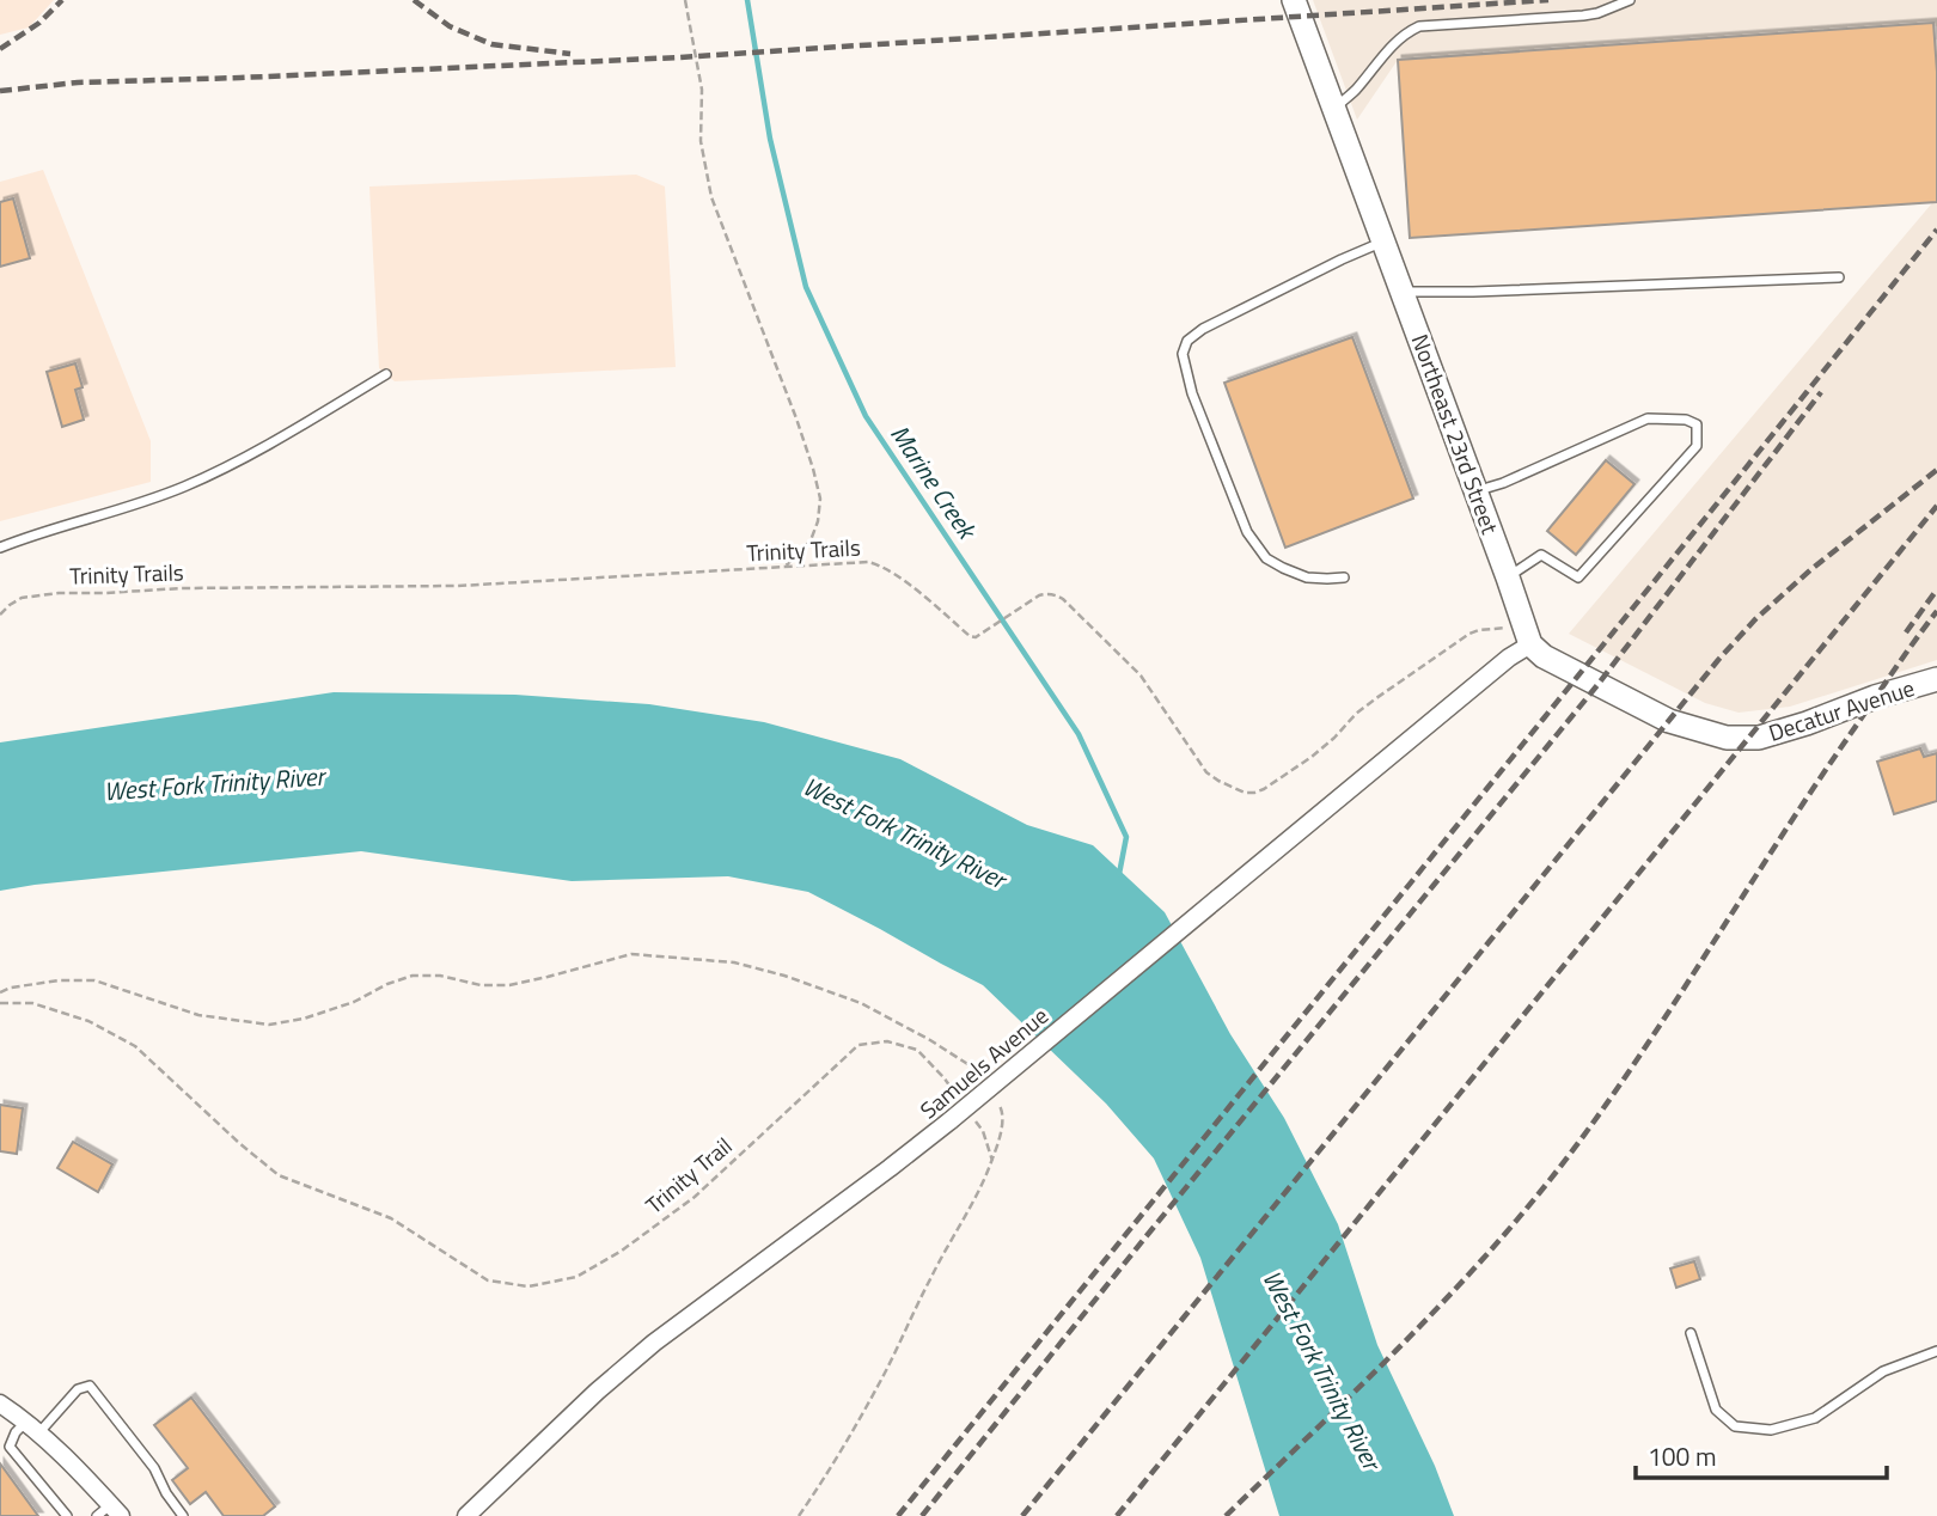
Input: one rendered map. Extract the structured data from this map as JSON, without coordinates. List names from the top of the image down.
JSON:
{
  "streets": {
    "main road": ["Northeast 23rd Street", "Decatur Avenue"],
    "street": ["Samuels Avenue"],
    "path": ["Trinity Trails", "Trinity Trail"]
  },
  "crossings": [
    ["Northeast 23rd Street", "Trinity Trails"],
    ["Northeast 23rd Street", "Decatur Avenue"],
    ["Northeast 23rd Street", "Samuels Avenue"],
    ["Trinity Trails", "Decatur Avenue"],
    ["Trinity Trails", "Samuels Avenue"],
    ["Decatur Avenue", "Samuels Avenue"]
  ],
  "water": ["Marine Creek", "West Fork Trinity River"],
  "scale_bar": "100 m"
}
